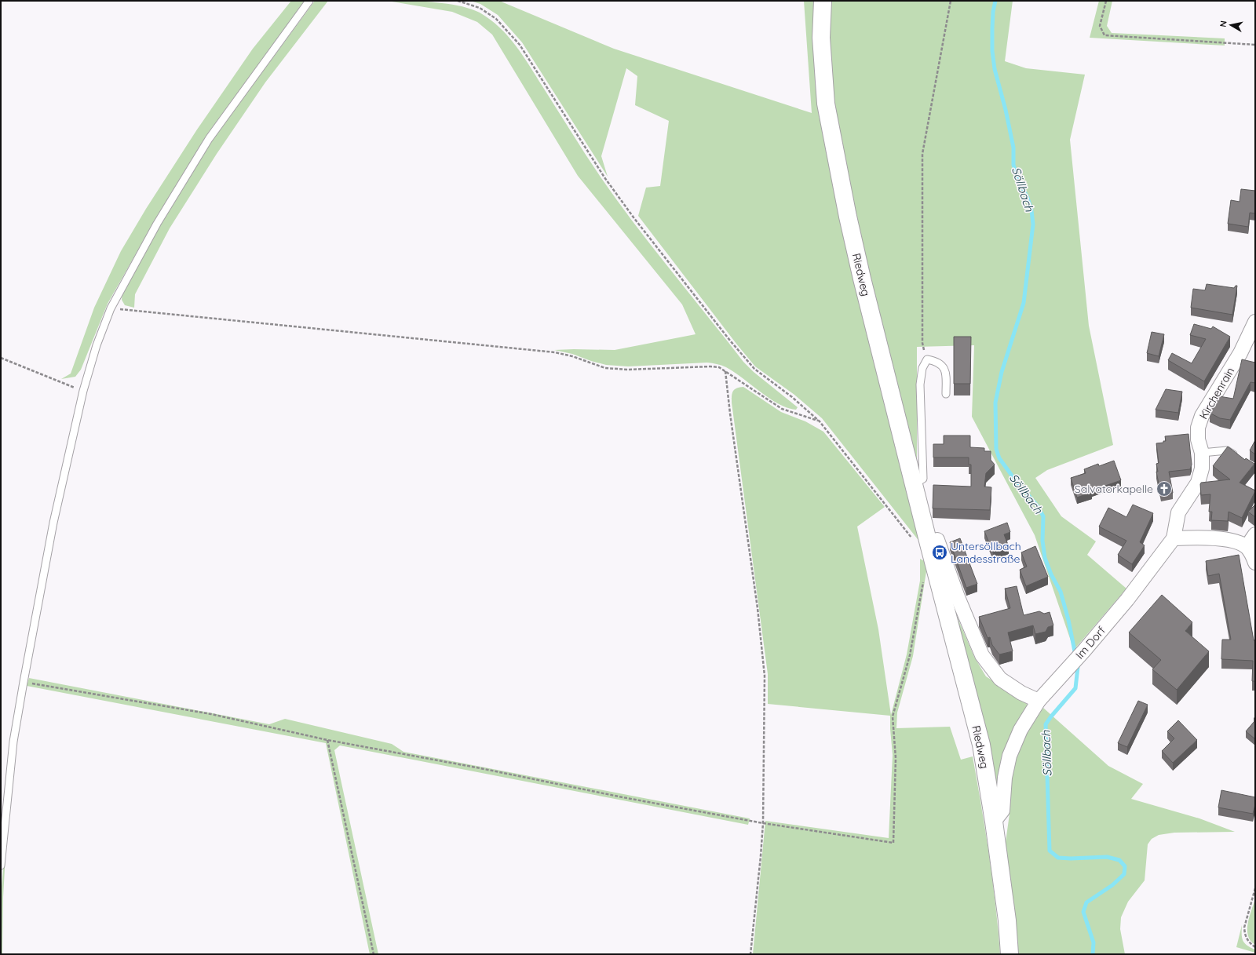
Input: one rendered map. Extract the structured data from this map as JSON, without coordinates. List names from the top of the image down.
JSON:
{
  "streets": {
    "main road": ["Riedweg"],
    "street": ["Kirchenrain", "Im Dorf"]
  },
  "crossings": [
    ["Riedweg", "Im Dorf"],
    ["Kirchenrain", "Im Dorf"]
  ],
  "water": ["Söllbach"],
  "places": {
    "church": ["Salvatorkapelle"],
    "bus stop": ["Untersöllbach Landesstraße"]
  },
  "north": "left"
}
